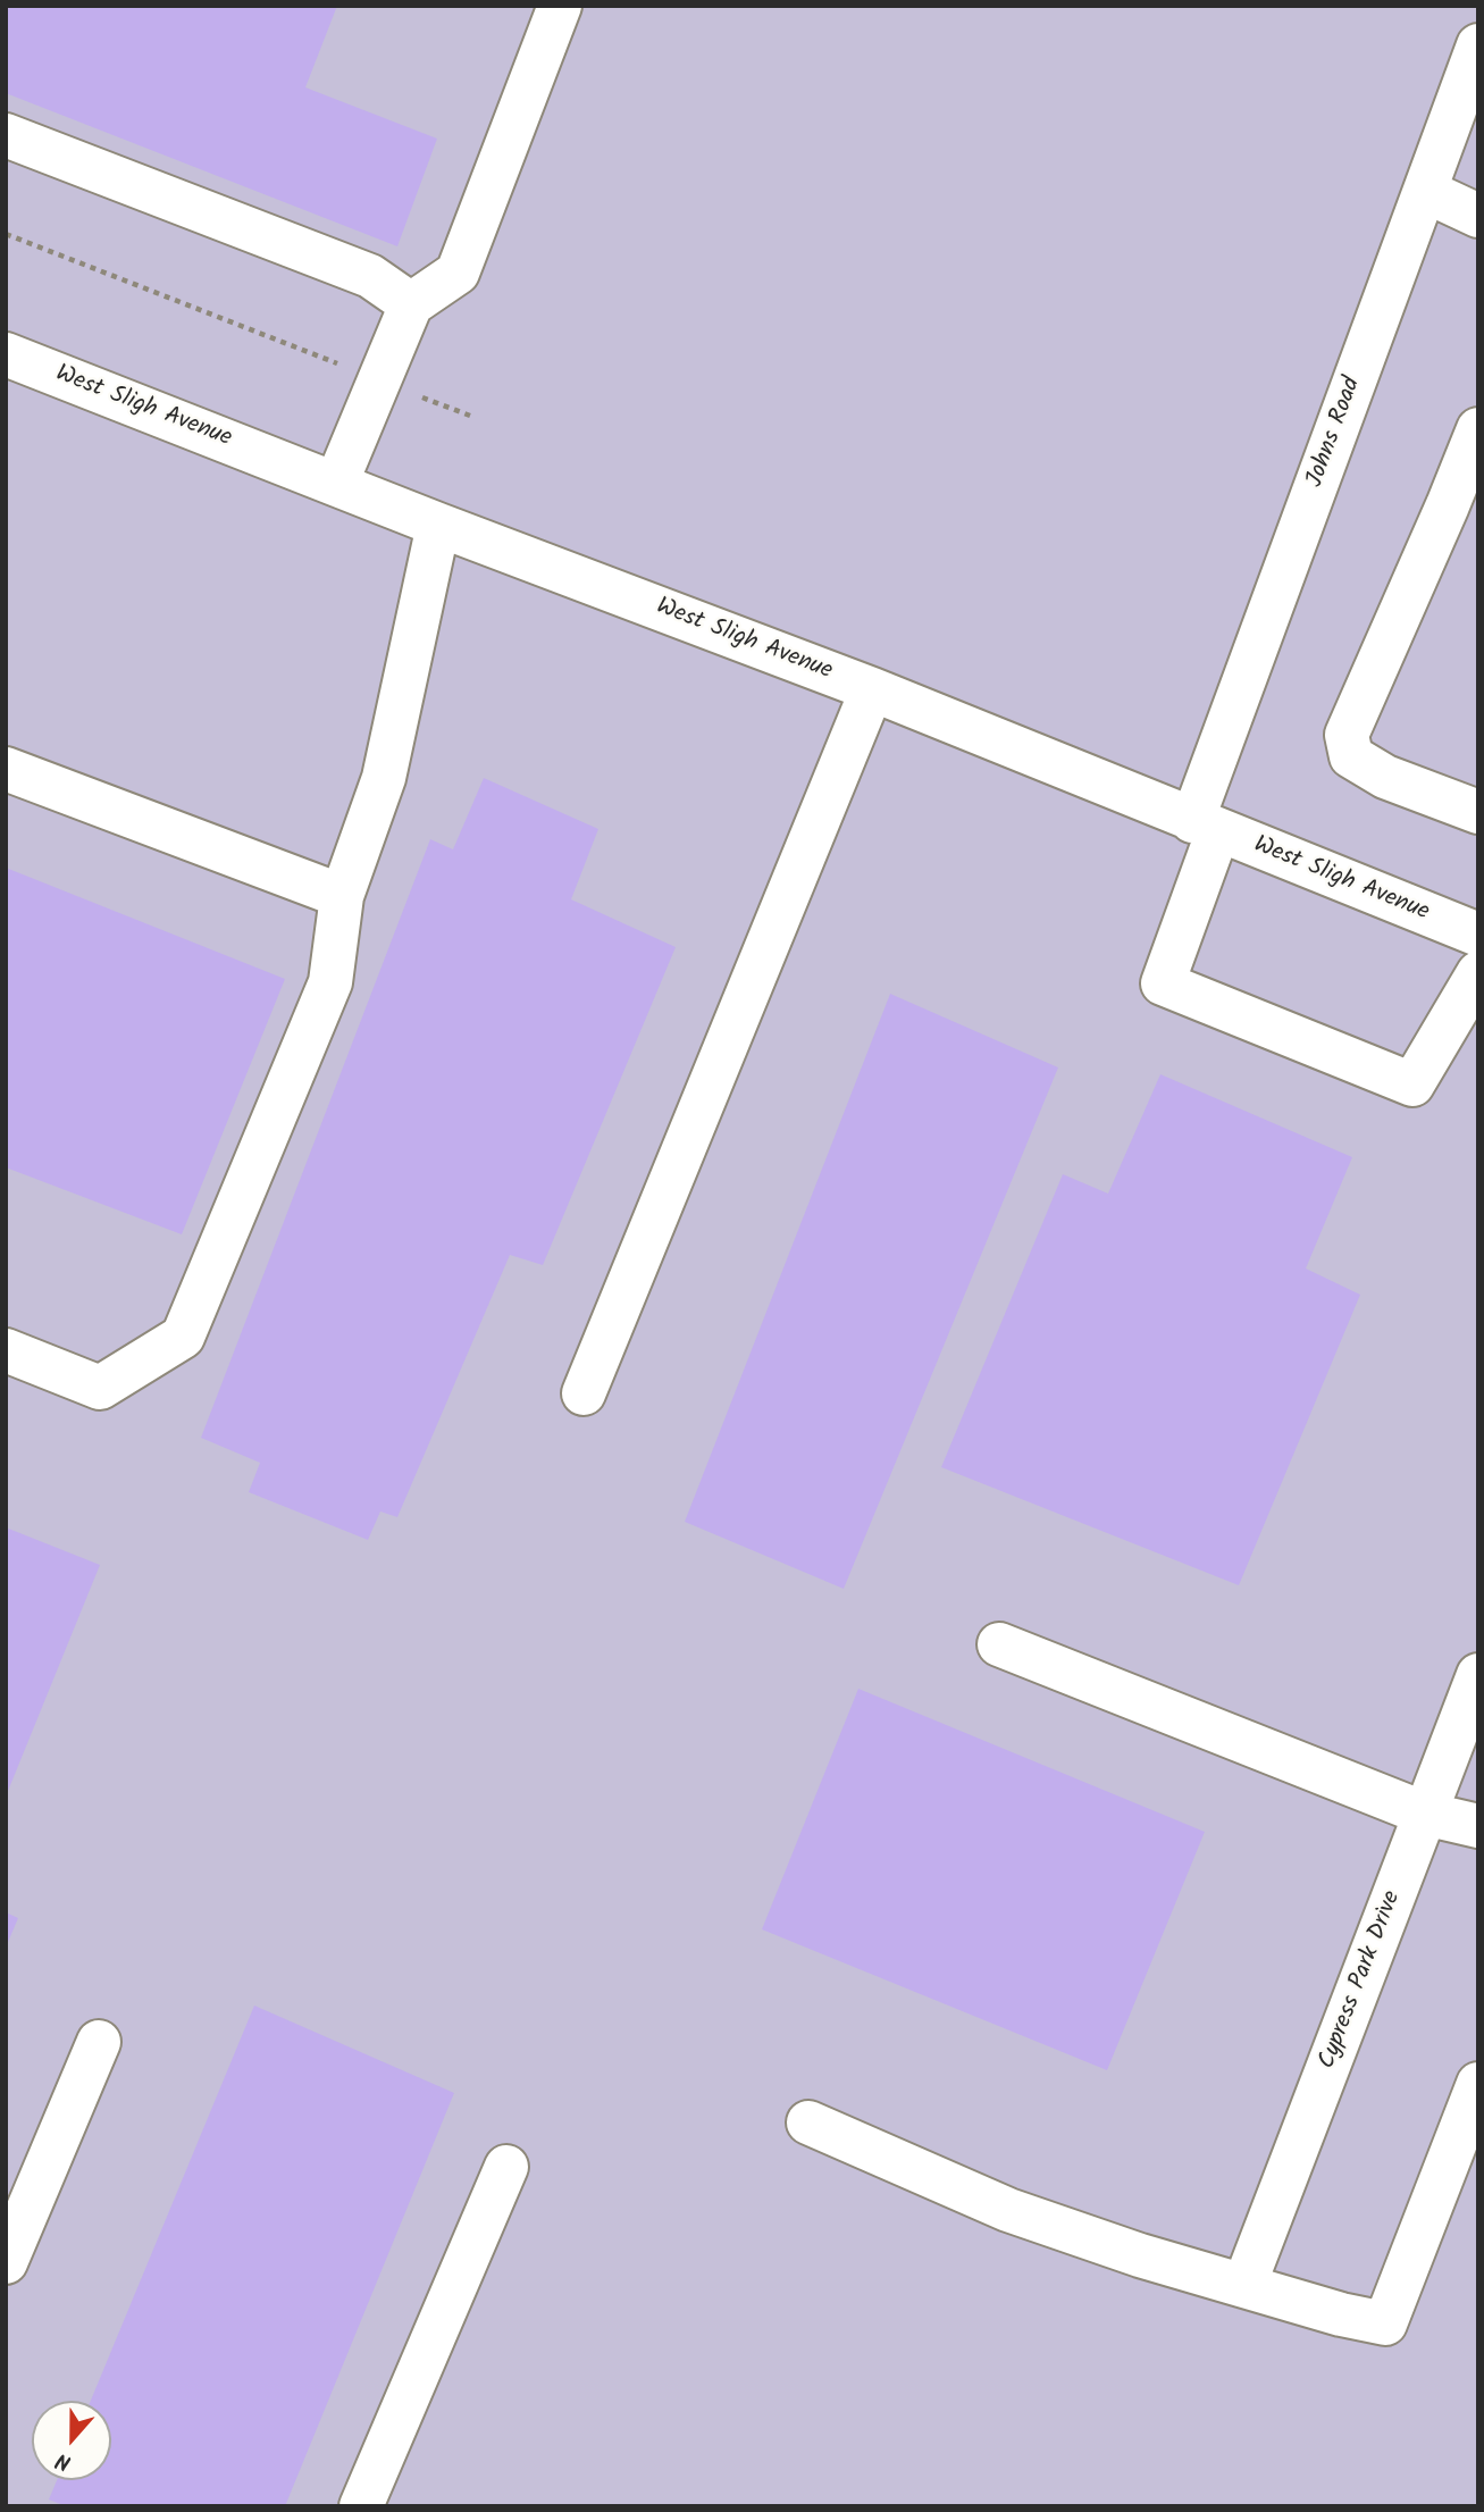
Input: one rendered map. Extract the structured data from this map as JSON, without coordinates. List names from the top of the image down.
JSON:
{
  "streets": {
    "street": ["West Sligh Avenue", "Johns Road", "Cypress Park Drive"]
  },
  "crossings": [
    ["West Sligh Avenue", "Johns Road"]
  ],
  "north": "bottom"
}
